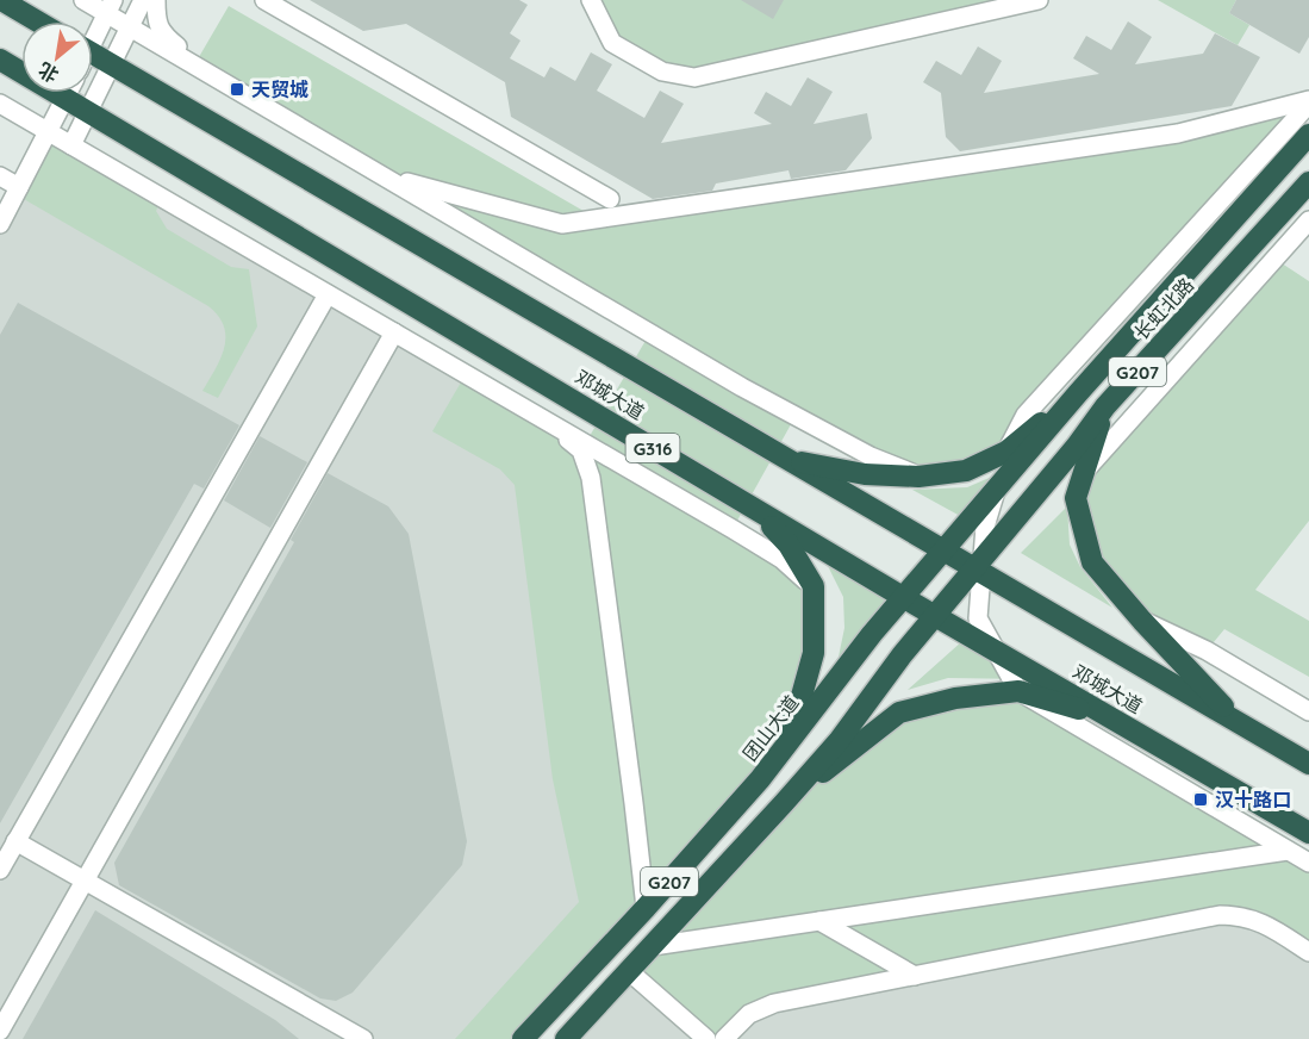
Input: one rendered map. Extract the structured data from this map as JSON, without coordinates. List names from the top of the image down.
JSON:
{
  "streets": {
    "highway": [
      "长虹北路",
      "G207",
      "邓城大道",
      "G316",
      "团山大道"
    ]
  },
  "crossings": [
    ["长虹北路", "G207"],
    ["长虹北路", "邓城大道"],
    ["长虹北路", "团山大道"],
    ["G207", "邓城大道"],
    ["邓城大道", "团山大道"]
  ],
  "places": {
    "transit": ["天贸城", "汉十路口"]
  },
  "north": "bottom left"
}
